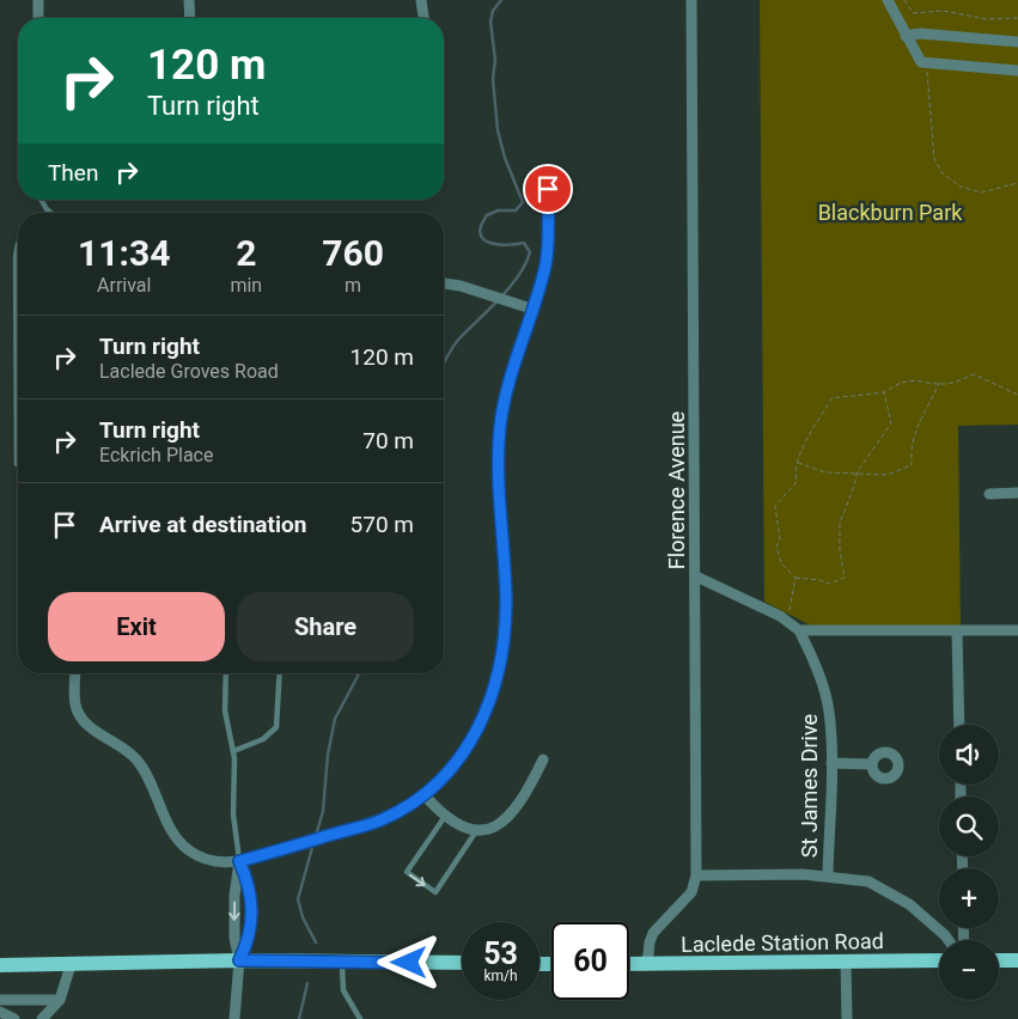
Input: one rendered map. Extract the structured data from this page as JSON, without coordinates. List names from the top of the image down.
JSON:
{
  "streets": {
    "main road": ["Laclede Station Road"],
    "street": ["Florence Avenue", "St James Drive"]
  },
  "crossings": [
    ["Florence Avenue", "Laclede Station Road"]
  ],
  "parks": ["Blackburn Park"],
  "page": {
    "turn": ["120 m", "Turn right"],
    "then": "Then",
    "eta": [
      "11:34",
      "Arrival",
      "2",
      "min",
      "760",
      "m"
    ],
    "list": [
      {
        "name": "Turn right",
        "note": "Laclede Groves Road",
        "value": "120 m"
      },
      {
        "name": "Turn right",
        "note": "Eckrich Place",
        "value": "70 m"
      },
      {
        "name": "Arrive at destination",
        "value": "570 m"
      }
    ],
    "buttons": ["Exit", "Share"],
    "map_buttons": ["+", "−"],
    "speed": "53 km/h",
    "limit": "60"
  }
}
